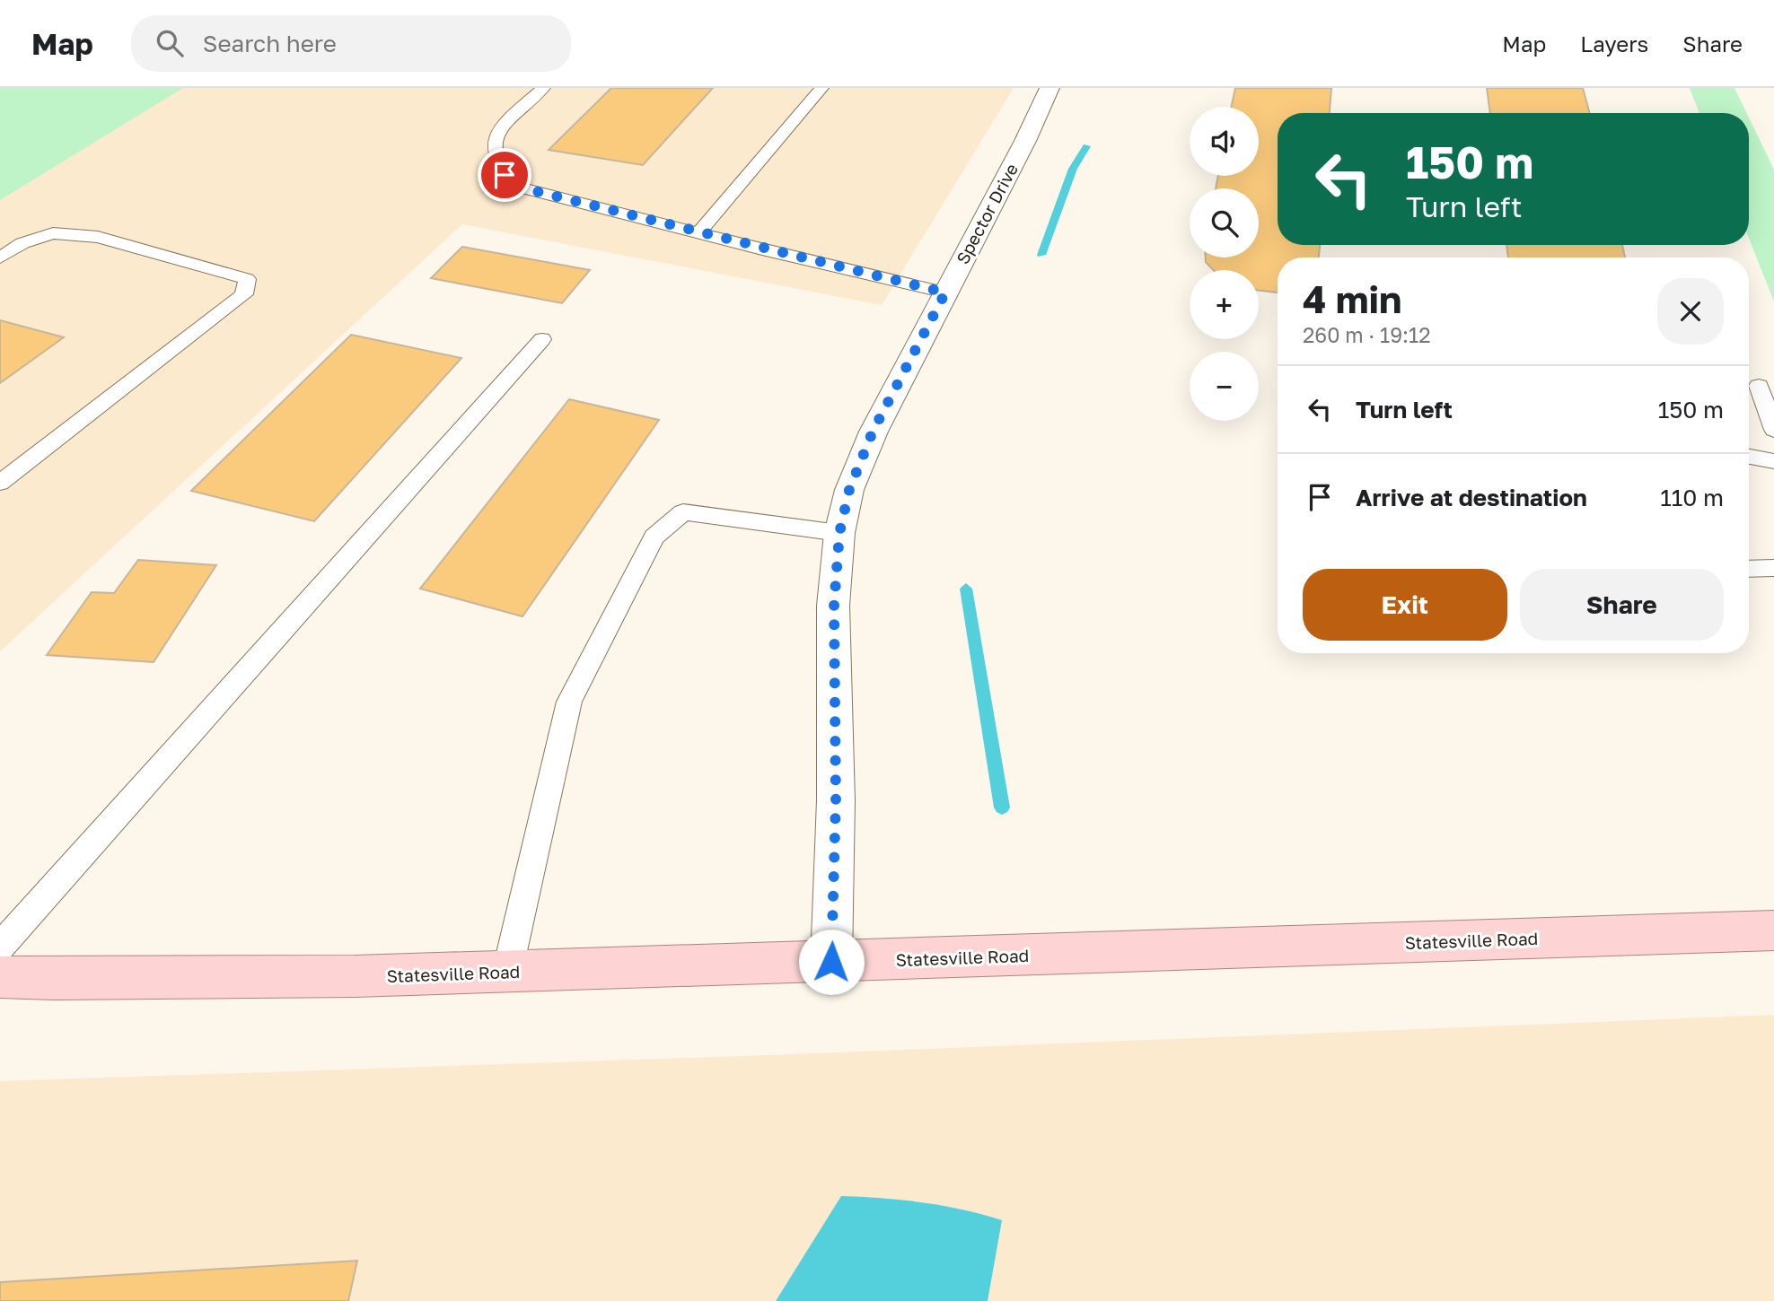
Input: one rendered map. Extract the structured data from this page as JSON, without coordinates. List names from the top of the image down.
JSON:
{
  "streets": {
    "main road": ["Statesville Road"],
    "street": ["Spector Drive"]
  },
  "crossings": [
    ["Spector Drive", "Statesville Road"]
  ],
  "page": {
    "header": "Map",
    "search": "Search here",
    "nav": ["Map", "Layers", "Share"],
    "map_buttons": ["+", "−"],
    "turn": ["150 m", "Turn left"],
    "heading": ["4 min", "260 m · 19:12"],
    "list": [
      {
        "name": "Turn left",
        "value": "150 m"
      },
      {
        "name": "Arrive at destination",
        "value": "110 m"
      }
    ],
    "buttons": ["Exit", "Share"]
  }
}
